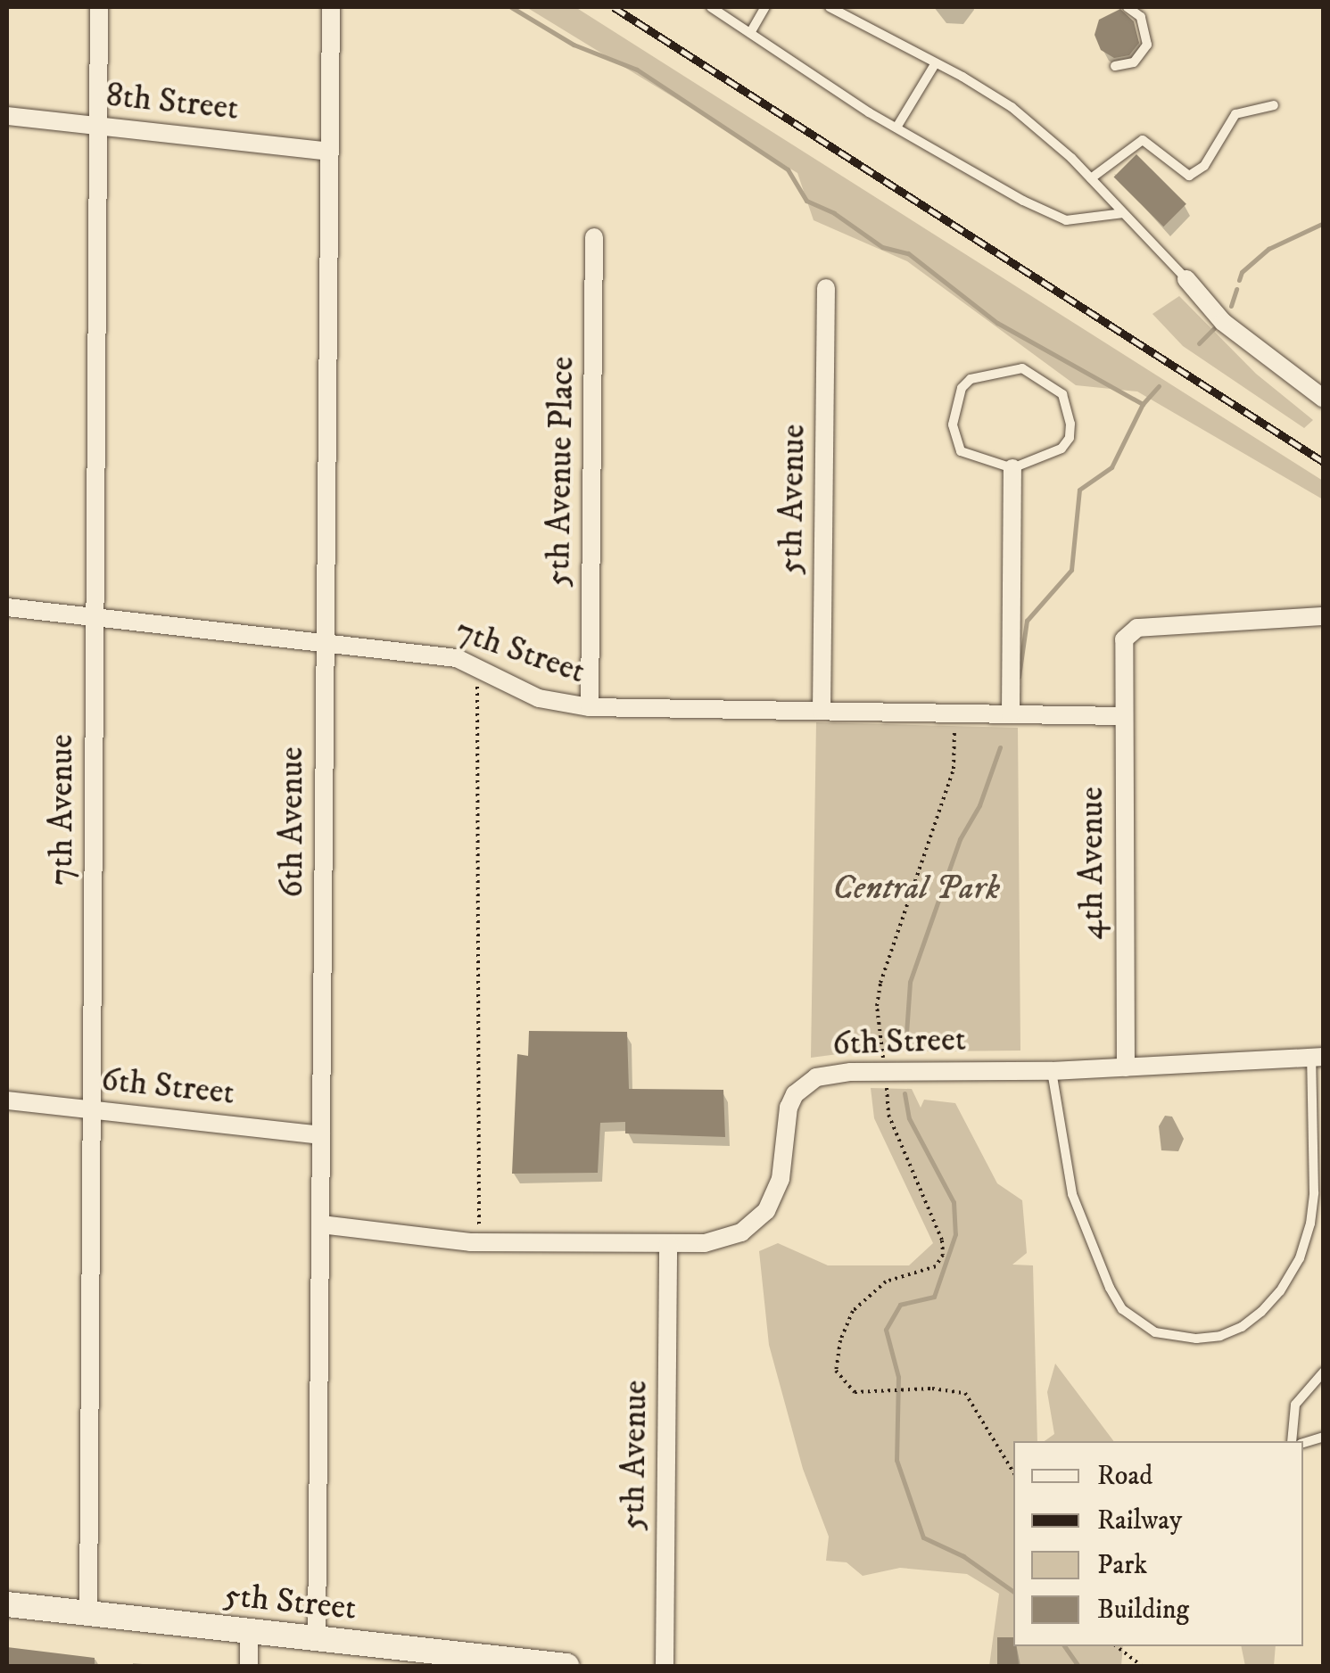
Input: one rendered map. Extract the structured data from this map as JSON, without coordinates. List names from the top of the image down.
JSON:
{
  "streets": {
    "street": [
      "8th Street",
      "5th Avenue Place",
      "5th Avenue",
      "7th Street",
      "7th Avenue",
      "6th Avenue",
      "4th Avenue",
      "6th Street",
      "5th Street"
    ]
  },
  "crossings": [
    ["8th Street", "7th Avenue"],
    ["8th Street", "6th Avenue"],
    ["5th Avenue Place", "7th Street"],
    ["5th Avenue", "7th Street"],
    ["5th Avenue", "6th Street"],
    ["7th Street", "7th Avenue"],
    ["7th Street", "6th Avenue"],
    ["7th Street", "4th Avenue"],
    ["7th Avenue", "6th Street"],
    ["7th Avenue", "5th Street"],
    ["6th Avenue", "6th Street"],
    ["6th Avenue", "5th Street"],
    ["4th Avenue", "6th Street"]
  ],
  "parks": ["Central Park"],
  "legend": [
    "Road",
    "Railway",
    "Park",
    "Building"
  ]
}
